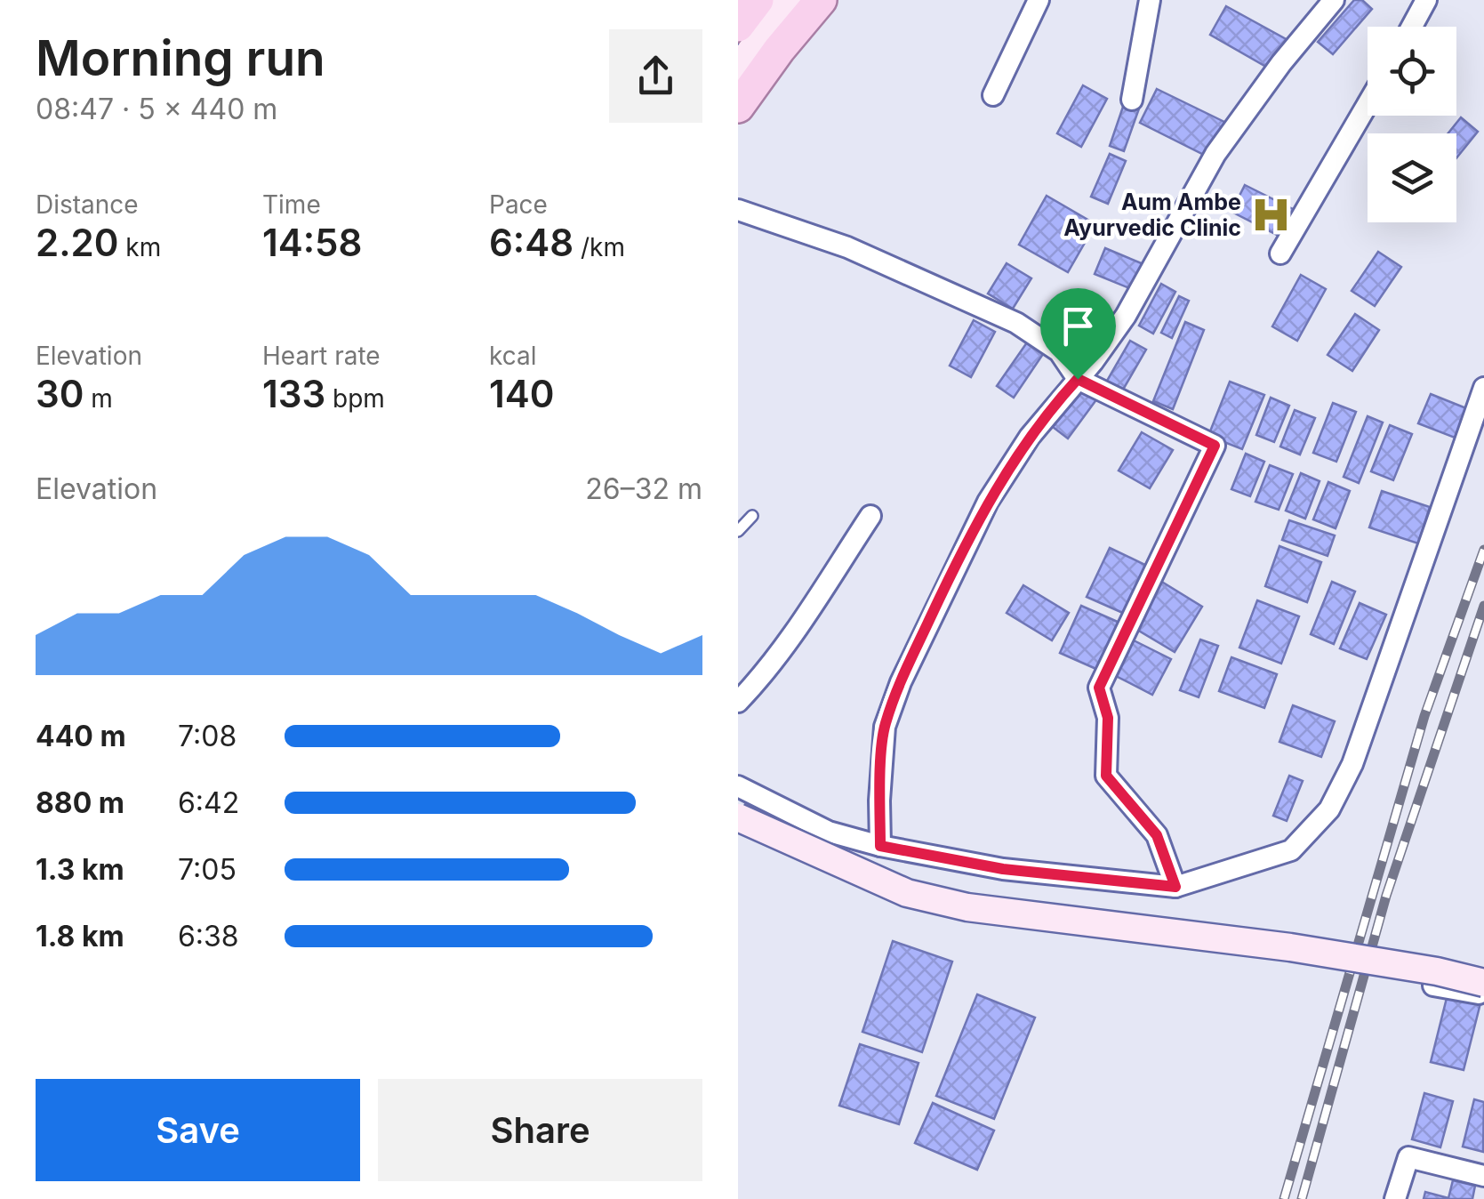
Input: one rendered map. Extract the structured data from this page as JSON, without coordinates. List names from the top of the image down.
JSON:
{
  "places": {
    "hospital": ["Aum Ambe Ayurvedic Clinic"]
  },
  "page": {
    "heading": ["Morning run", "08:47 · 5 × 440 m"],
    "stats": [
      ["Distance", "2.20 km"],
      ["Time", "14:58"],
      ["Pace", "6:48 /km"],
      ["Elevation", "30 m"],
      ["Heart rate", "133 bpm"],
      ["kcal", "140"]
    ],
    "chart": ["Elevation", "26–32 m"],
    "list": [
      {
        "name": "440 m",
        "note": "7:08"
      },
      {
        "name": "880 m",
        "note": "6:42"
      },
      {
        "name": "1.3 km",
        "note": "7:05"
      },
      {
        "name": "1.8 km",
        "note": "6:38"
      }
    ],
    "buttons": ["Save", "Share"]
  }
}
